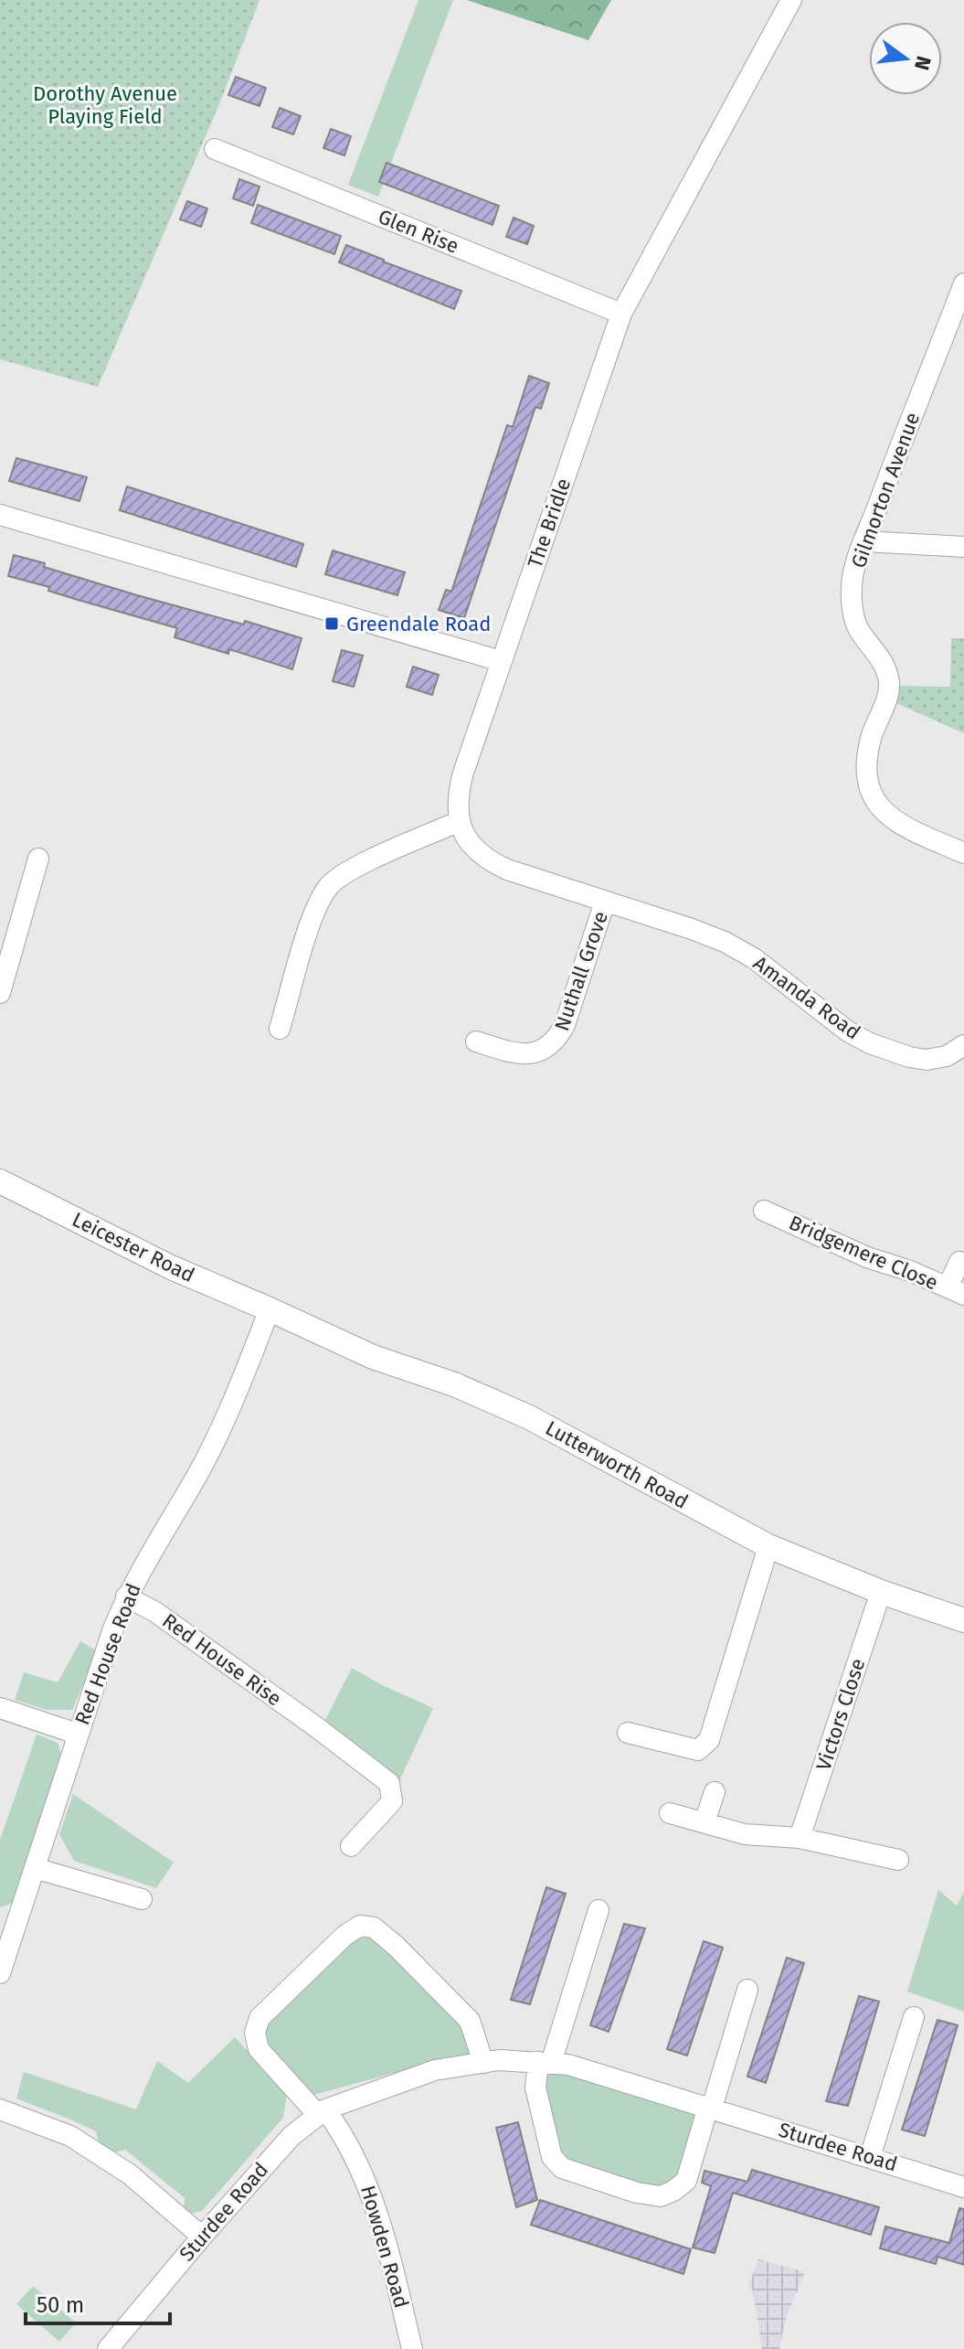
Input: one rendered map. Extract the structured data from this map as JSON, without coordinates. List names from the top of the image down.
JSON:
{
  "streets": {
    "main road": ["Leicester Road", "Lutterworth Road"],
    "street": [
      "Glen Rise",
      "Gilmorton Avenue",
      "The Bridle",
      "Nuthall Grove",
      "Amanda Road",
      "Bridgemere Close",
      "Red House Road",
      "Red House Rise",
      "Victors Close",
      "Sturdee Road",
      "Howden Road"
    ]
  },
  "crossings": [
    ["Glen Rise", "The Bridle"],
    ["Nuthall Grove", "Amanda Road"],
    ["Leicester Road", "Lutterworth Road"],
    ["Leicester Road", "Red House Road"],
    ["Lutterworth Road", "Red House Road"],
    ["Lutterworth Road", "Victors Close"],
    ["Red House Road", "Red House Rise"],
    ["Sturdee Road", "Howden Road"]
  ],
  "parks": ["Dorothy Avenue Playing Field"],
  "places": {
    "transit": ["Greendale Road"]
  },
  "scale_bar": "50 m",
  "north": "right"
}
